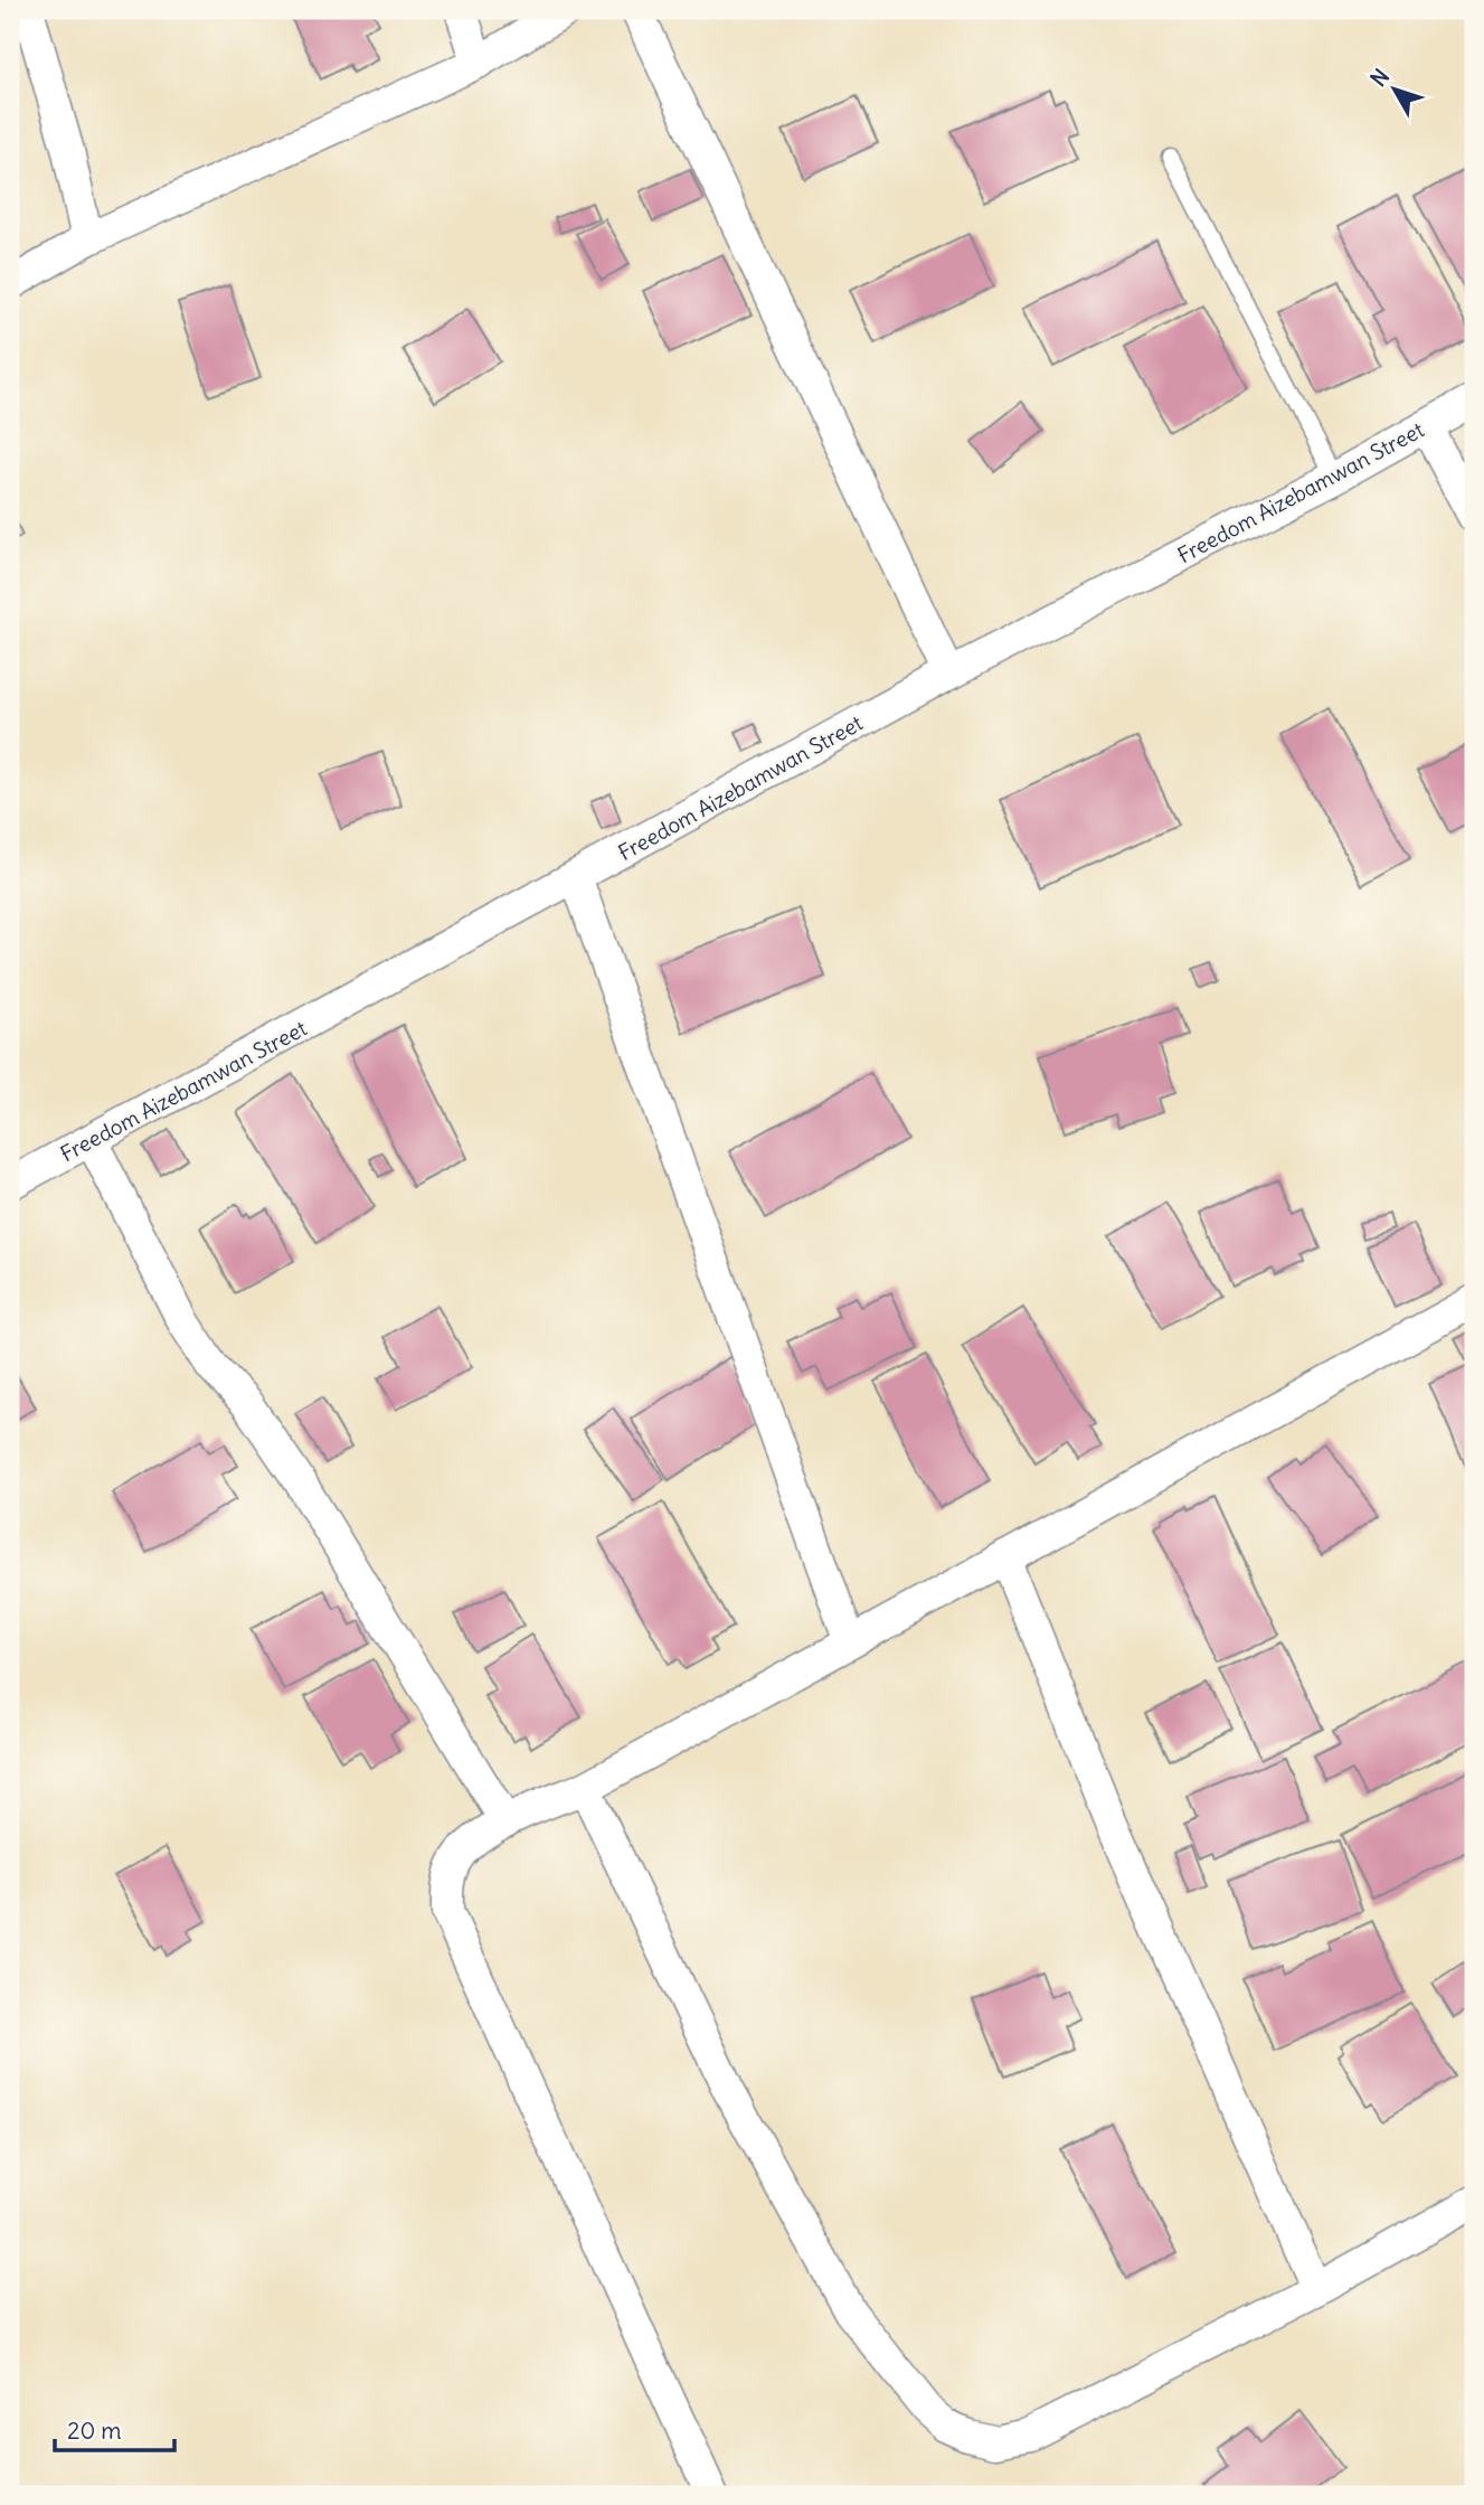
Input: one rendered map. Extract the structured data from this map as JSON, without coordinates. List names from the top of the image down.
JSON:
{
  "streets": {
    "street": ["Freedom Aizebamwan Street"]
  },
  "scale_bar": "20 m",
  "north": "top left"
}
